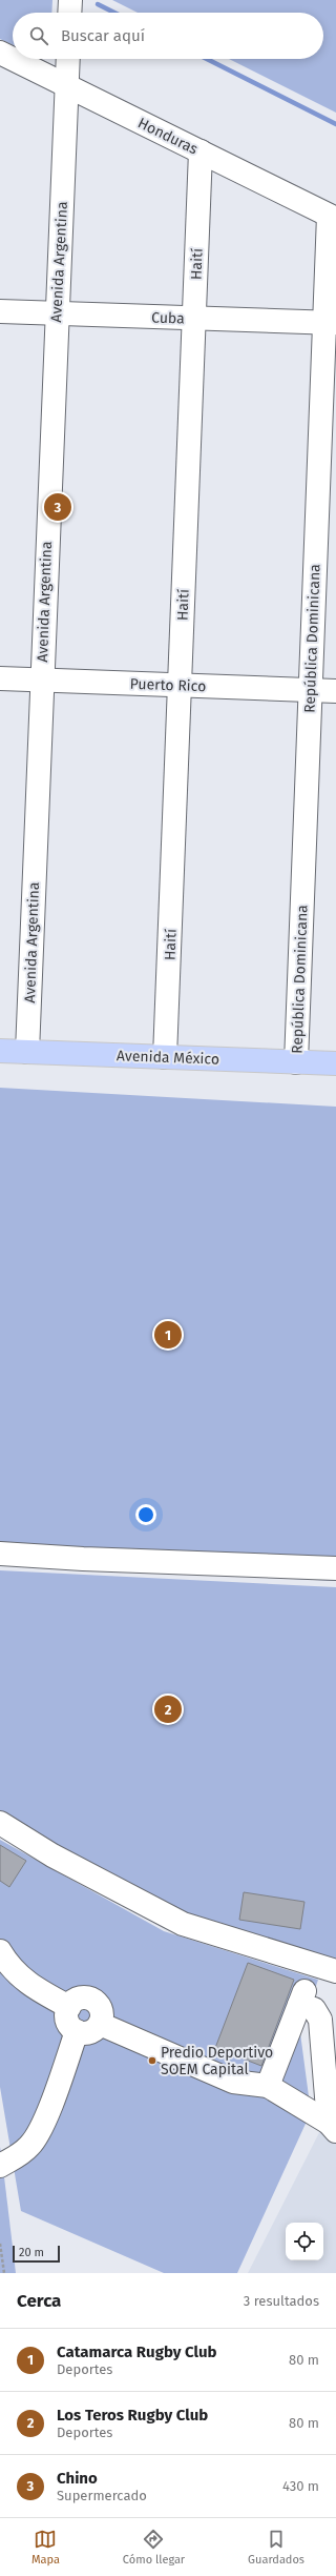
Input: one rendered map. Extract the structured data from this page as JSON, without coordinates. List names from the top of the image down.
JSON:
{
  "streets": {
    "main road": ["Avenida México"],
    "street": [
      "Honduras",
      "Avenida Argentina",
      "Haití",
      "Cuba",
      "República Dominicana",
      "Puerto Rico"
    ]
  },
  "crossings": [
    ["Honduras", "Avenida Argentina"],
    ["Honduras", "Haití"],
    ["Honduras", "República Dominicana"],
    ["Avenida Argentina", "Cuba"],
    ["Avenida Argentina", "Puerto Rico"],
    ["Avenida Argentina", "Avenida México"],
    ["Haití", "Cuba"],
    ["Haití", "Puerto Rico"],
    ["Haití", "Avenida México"],
    ["Cuba", "República Dominicana"],
    ["República Dominicana", "Puerto Rico"],
    ["República Dominicana", "Avenida México"]
  ],
  "places": ["Predio Deportivo SOEM Capital"],
  "scale_bar": "20 m",
  "page": {
    "search": "Buscar aquí",
    "pins": ["3", "1", "2"],
    "scale": "20 m",
    "heading": ["Cerca", "3 resultados"],
    "list": [
      {
        "mark": "1",
        "name": "Catamarca Rugby Club",
        "note": "Deportes",
        "value": "80 m"
      },
      {
        "mark": "2",
        "name": "Los Teros Rugby Club",
        "note": "Deportes",
        "value": "80 m"
      },
      {
        "mark": "3",
        "name": "Chino",
        "note": "Supermercado",
        "value": "430 m"
      }
    ],
    "nav": ["Mapa", "Cómo llegar", "Guardados"]
  }
}
